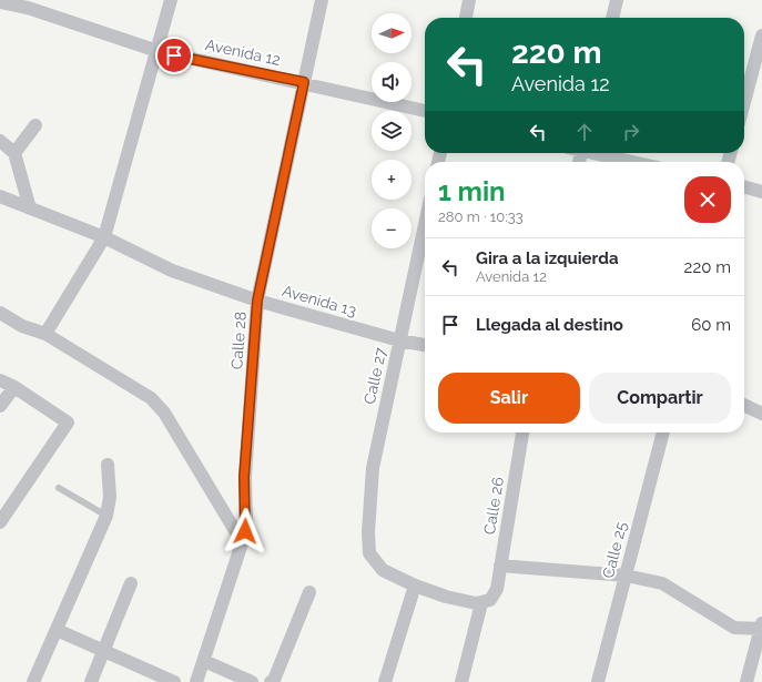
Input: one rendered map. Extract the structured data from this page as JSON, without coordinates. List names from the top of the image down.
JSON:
{
  "streets": {
    "street": [
      "Avenida 12",
      "Avenida 13",
      "Calle 28",
      "Calle 27",
      "Calle 26",
      "Calle 25"
    ]
  },
  "crossings": [
    ["Avenida 12", "Calle 28"],
    ["Avenida 13", "Calle 28"],
    ["Avenida 13", "Calle 27"]
  ],
  "north": "right",
  "page": {
    "map_buttons": ["+", "−"],
    "turn": ["220 m", "Avenida 12"],
    "heading": ["1 min", "280 m · 10:33"],
    "list": [
      {
        "name": "Gira a la izquierda",
        "note": "Avenida 12",
        "value": "220 m"
      },
      {
        "name": "Llegada al destino",
        "value": "60 m"
      }
    ],
    "buttons": ["Salir", "Compartir"]
  }
}
